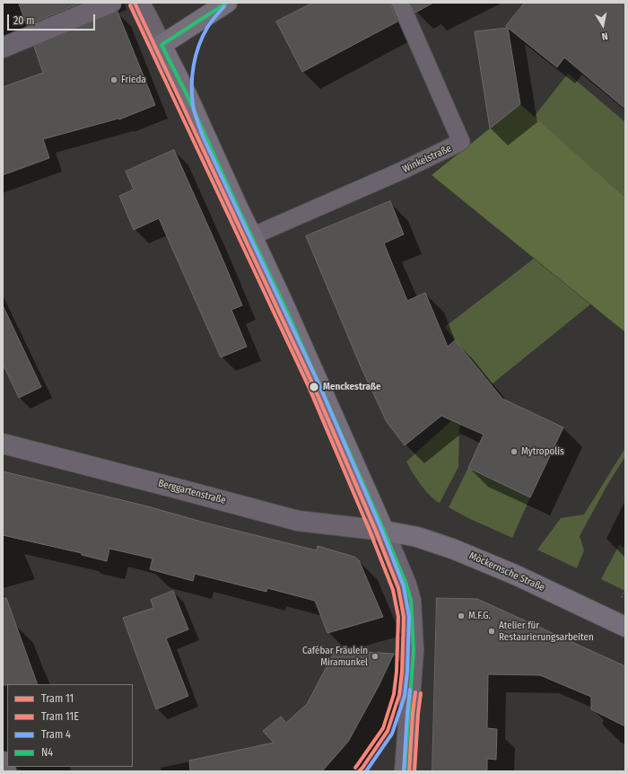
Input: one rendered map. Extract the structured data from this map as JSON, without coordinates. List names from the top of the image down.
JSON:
{
  "streets": {
    "main road": ["Möckernsche Straße"],
    "street": ["Berggartenstraße"],
    "lane": ["Winkelstraße"]
  },
  "crossings": [
    ["Berggartenstraße", "Möckernsche Straße"]
  ],
  "places": [
    "Frieda",
    "Menckestraße",
    "Mytropolis",
    "M.F.G.",
    "Atelier für Restaurierungsarbeiten",
    "Cafébar Fräulein Miramunkel"
  ],
  "lines": [
    "tram line 11",
    "transit line N4",
    "tram line 11E",
    "tram line 4"
  ],
  "legend": [
    "Tram 11",
    "Tram 11E",
    "Tram 4",
    "N4"
  ],
  "scale_bar": "20 m",
  "north": "bottom"
}
